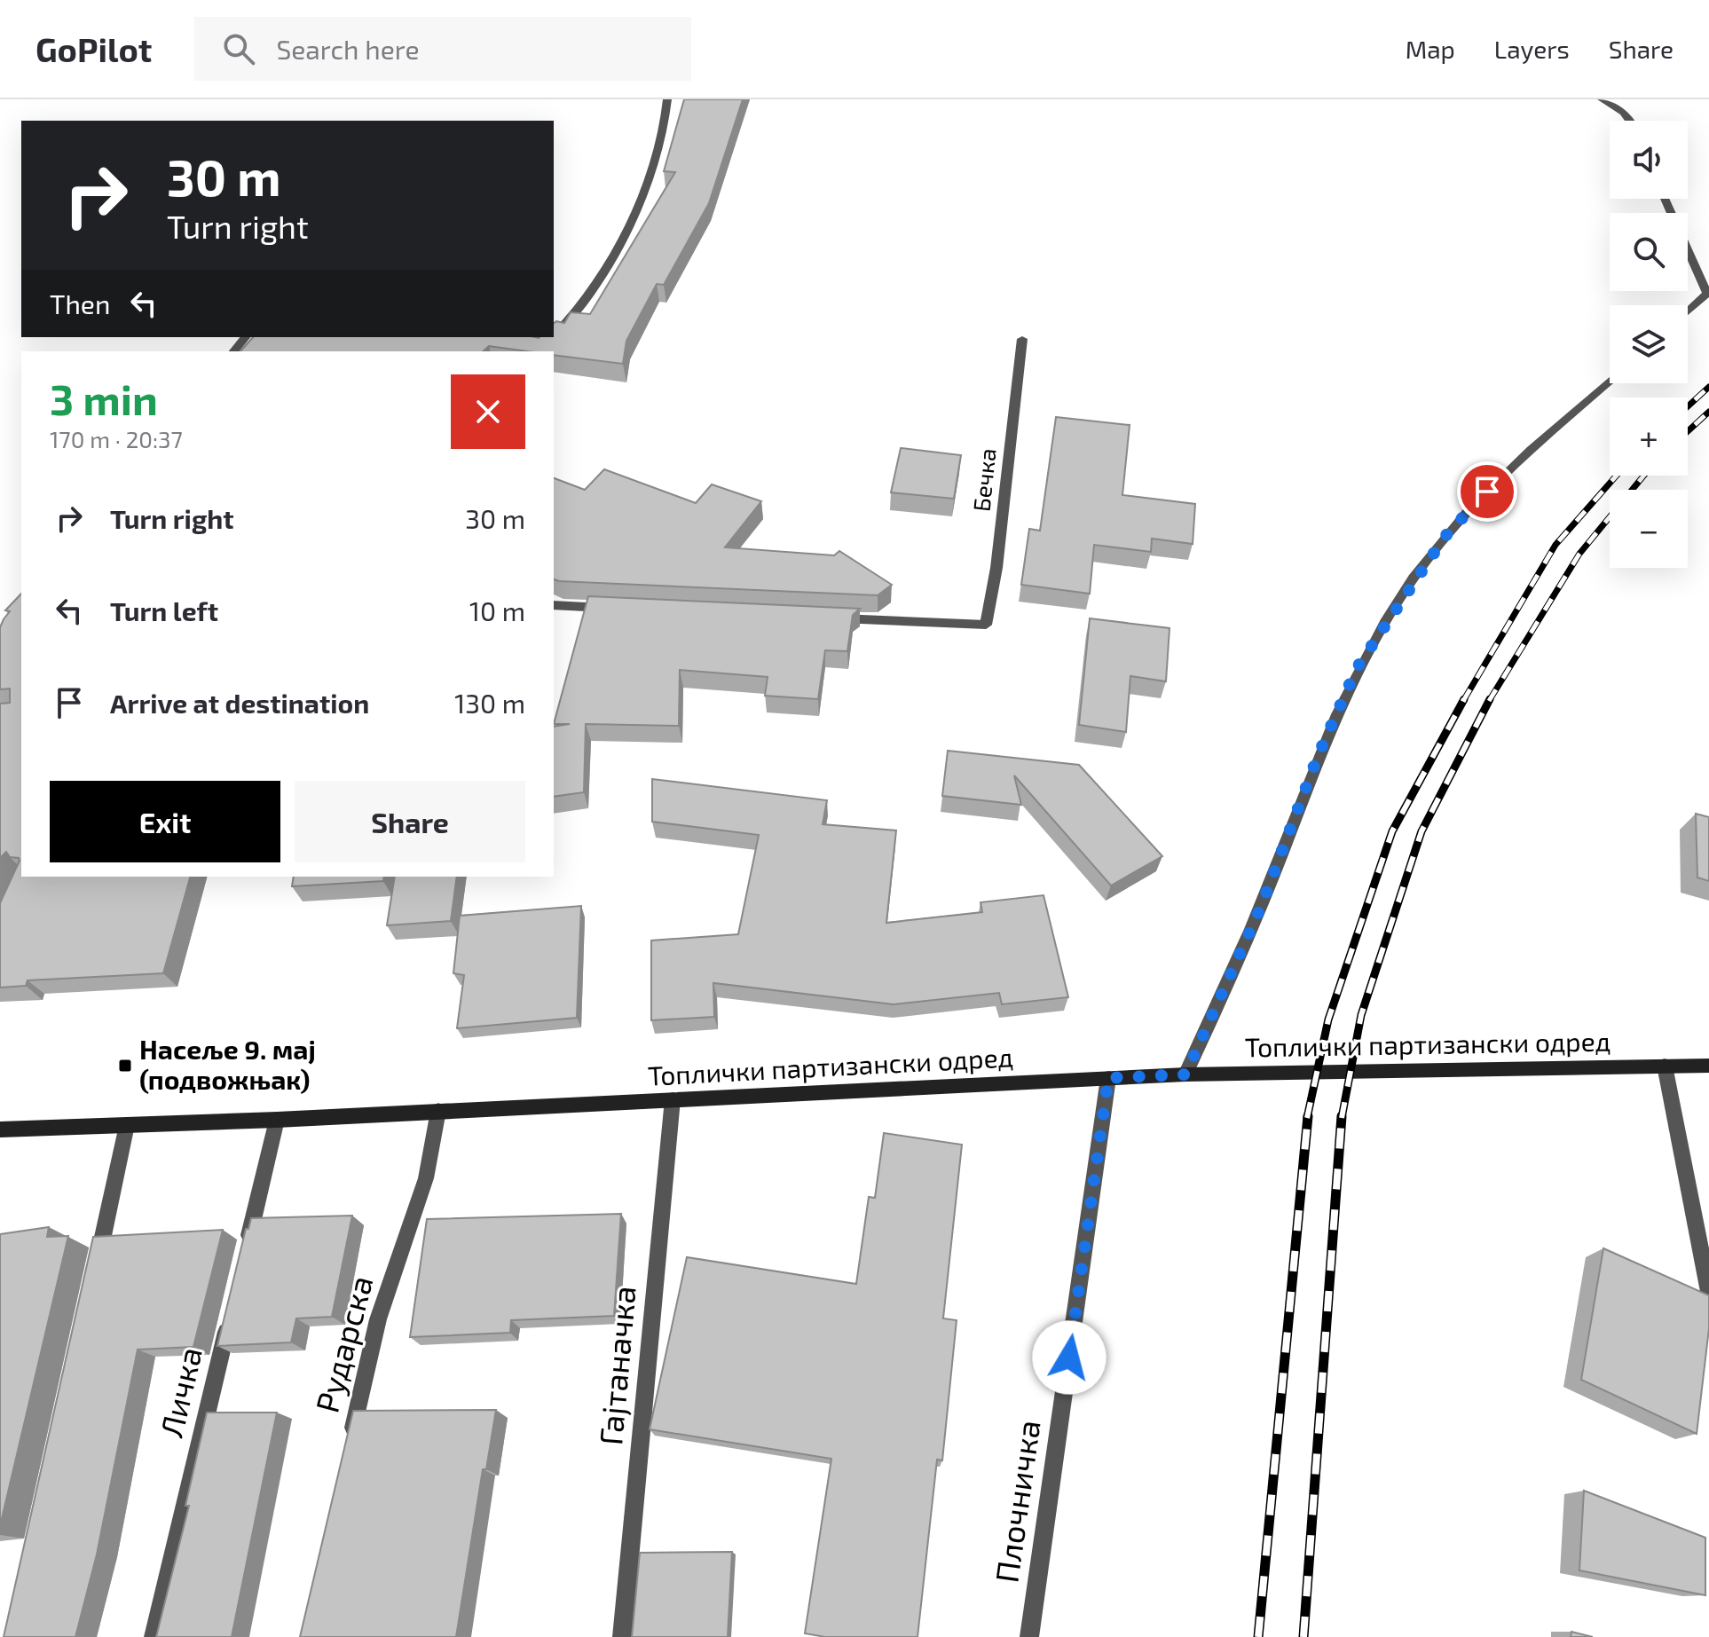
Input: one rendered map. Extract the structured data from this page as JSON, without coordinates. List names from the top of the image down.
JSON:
{
  "streets": {
    "main road": ["Топлички партизански одред"],
    "street": [
      "Бечка",
      "Рударска",
      "Гајтаначка",
      "Личка",
      "Плочничка"
    ]
  },
  "crossings": [
    ["Топлички партизански одред", "Рударска"],
    ["Топлички партизански одред", "Гајтаначка"],
    ["Топлички партизански одред", "Плочничка"]
  ],
  "places": {
    "transit": ["Насеље 9. мај (подвожњак)"]
  },
  "page": {
    "header": "GoPilot",
    "search": "Search here",
    "nav": ["Map", "Layers", "Share"],
    "map_buttons": ["+", "−"],
    "turn": ["30 m", "Turn right"],
    "then": "Then",
    "heading": ["3 min", "170 m · 20:37"],
    "list": [
      {
        "name": "Turn right",
        "value": "30 m"
      },
      {
        "name": "Turn left",
        "value": "10 m"
      },
      {
        "name": "Arrive at destination",
        "value": "130 m"
      }
    ],
    "buttons": ["Exit", "Share"]
  }
}
